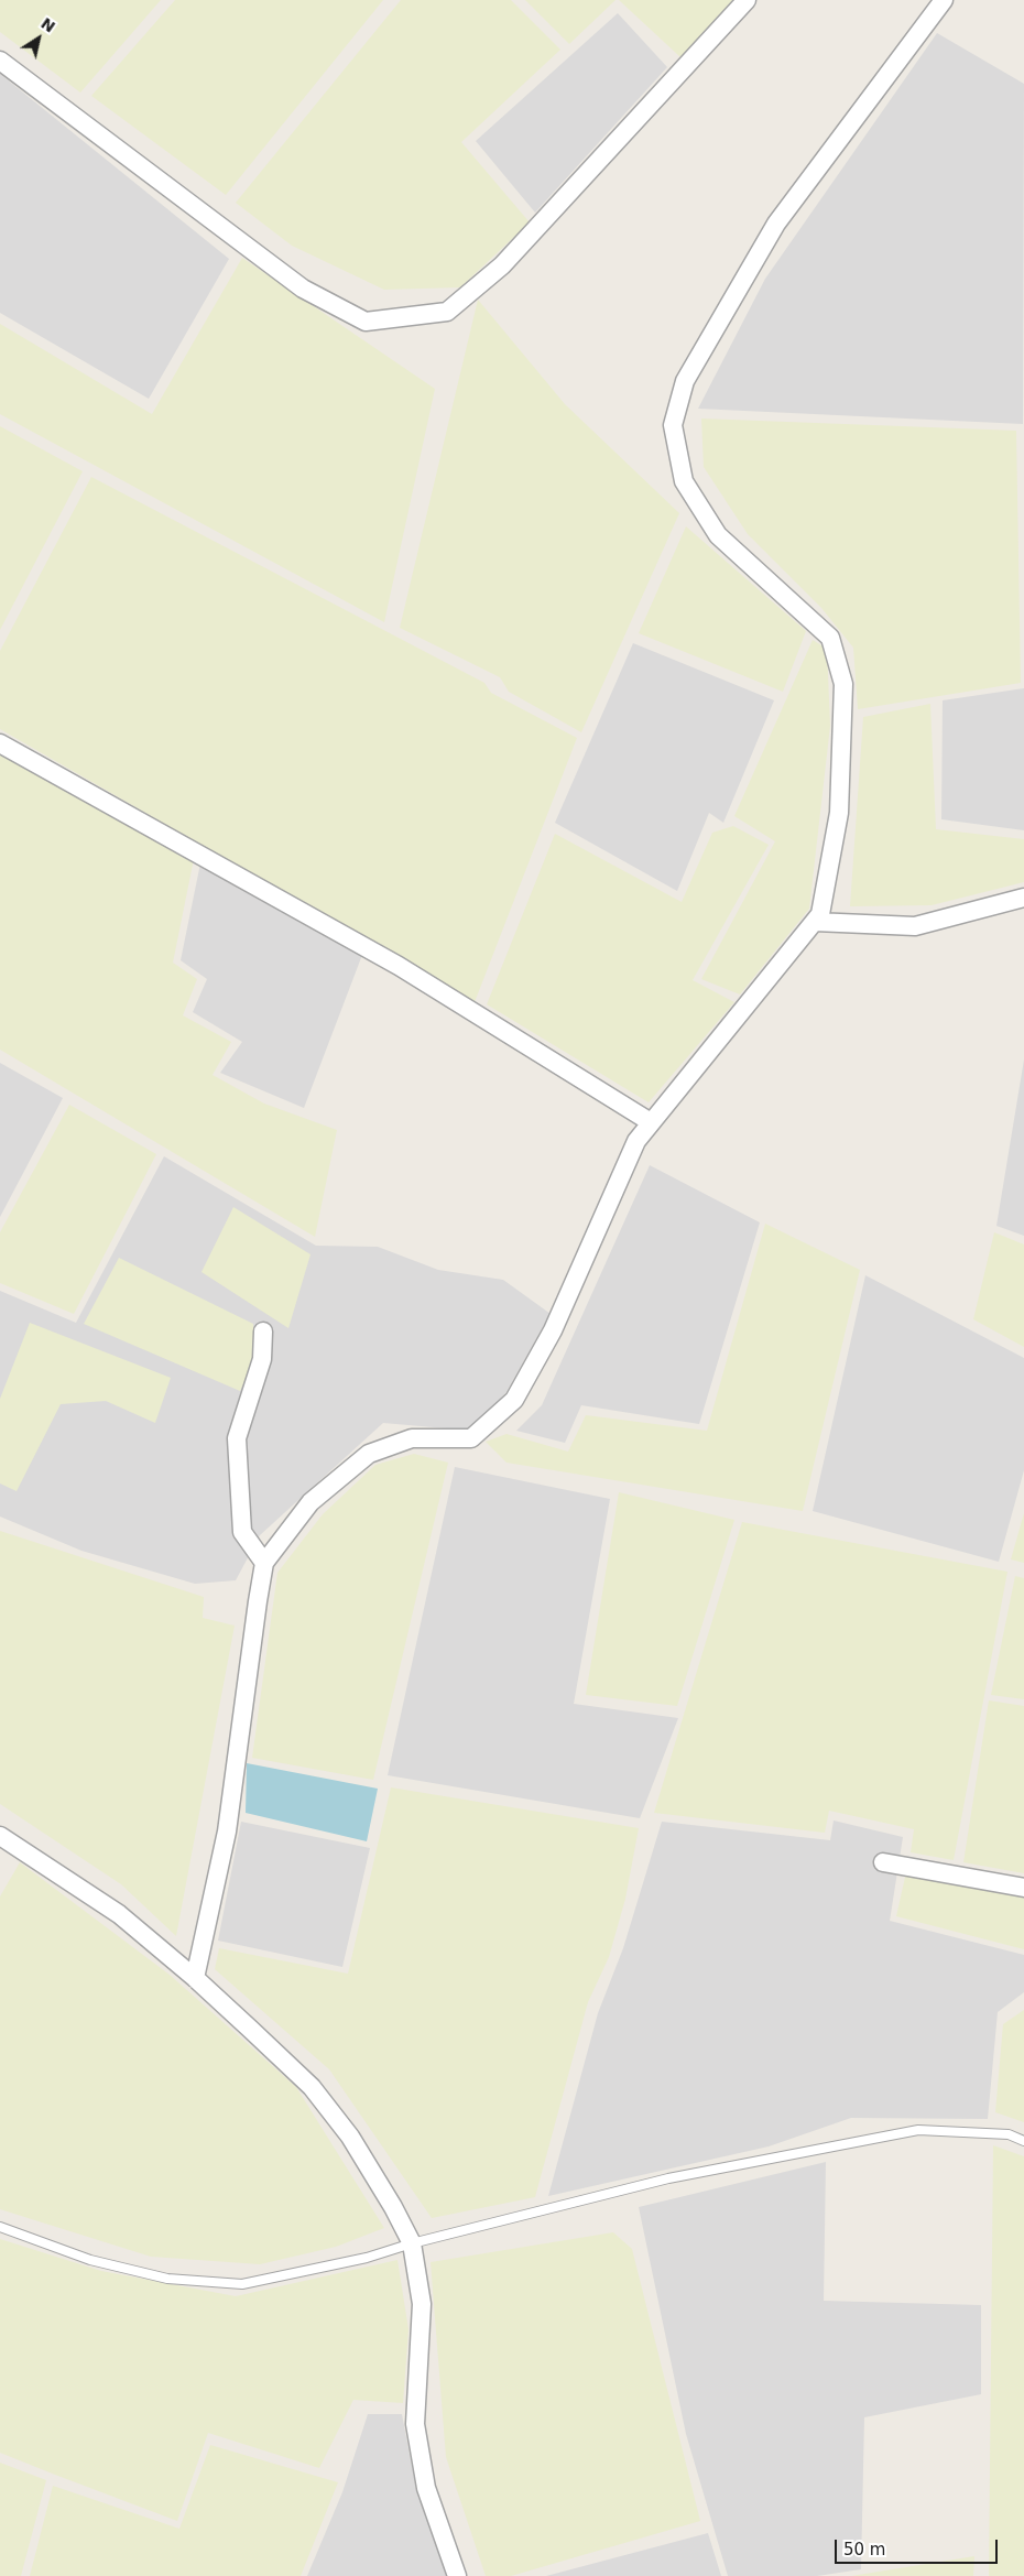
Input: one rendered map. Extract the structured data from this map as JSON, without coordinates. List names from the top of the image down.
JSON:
{
  "scale_bar": "50 m",
  "north": "top right"
}
